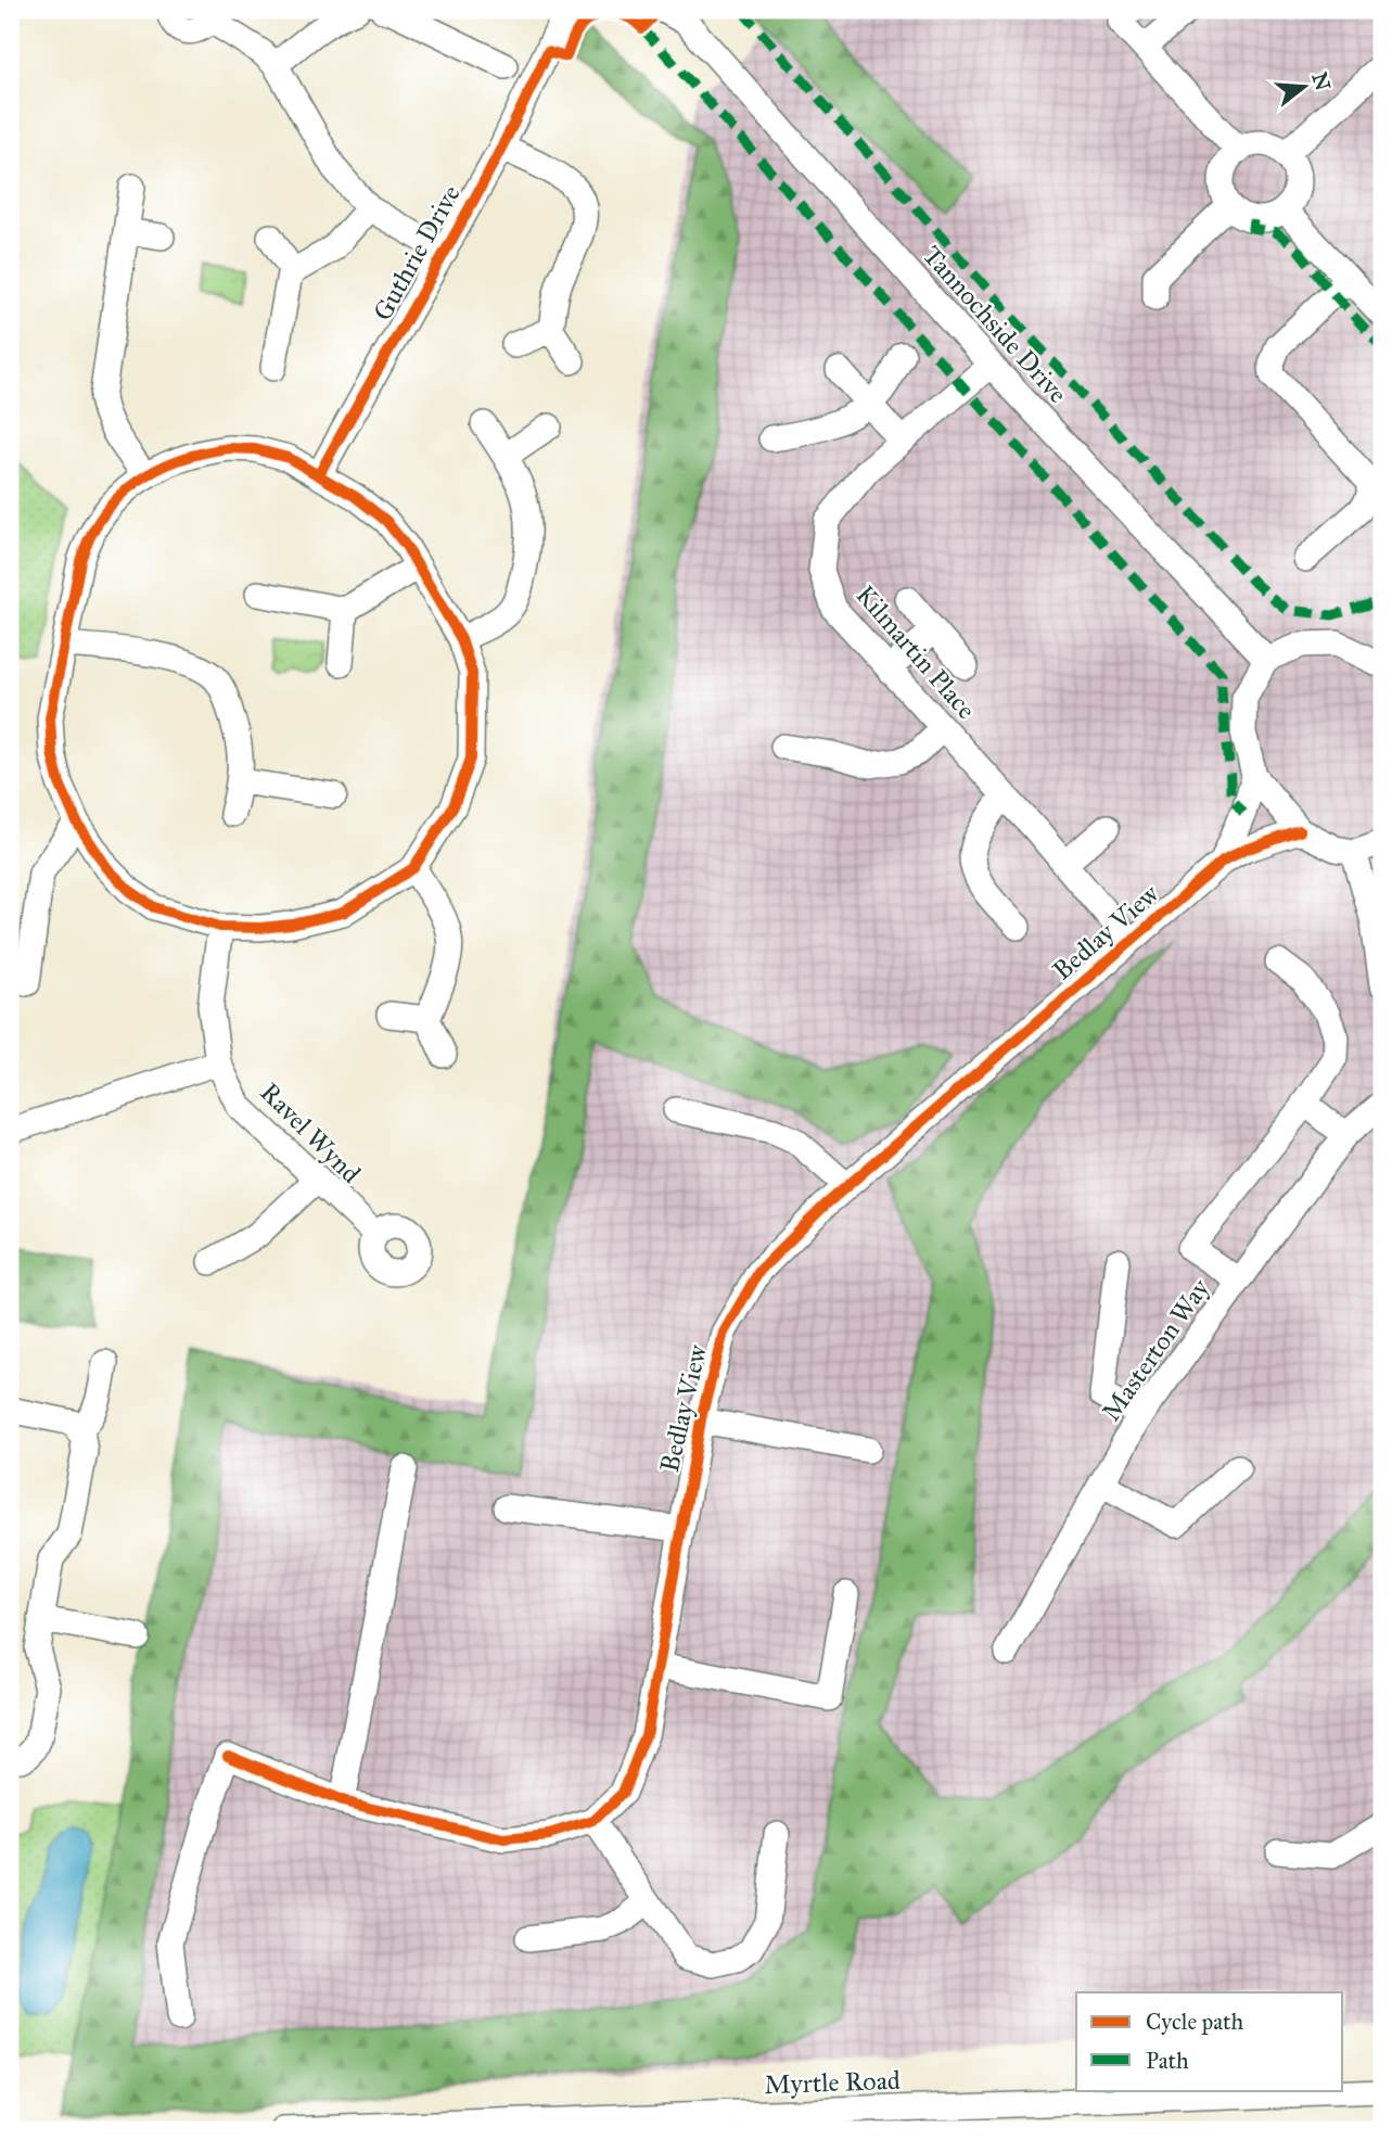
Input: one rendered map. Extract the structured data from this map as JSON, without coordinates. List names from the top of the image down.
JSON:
{
  "streets": {
    "street": [
      "Guthrie Drive",
      "Tannochside Drive",
      "Kilmartin Place",
      "Bedlay View",
      "Ravel Wynd",
      "Masterton Way",
      "Myrtle Road"
    ]
  },
  "crossings": [
    ["Tannochside Drive", "Kilmartin Place"],
    ["Kilmartin Place", "Bedlay View"]
  ],
  "legend": ["Cycle path", "Path"],
  "north": "right"
}
